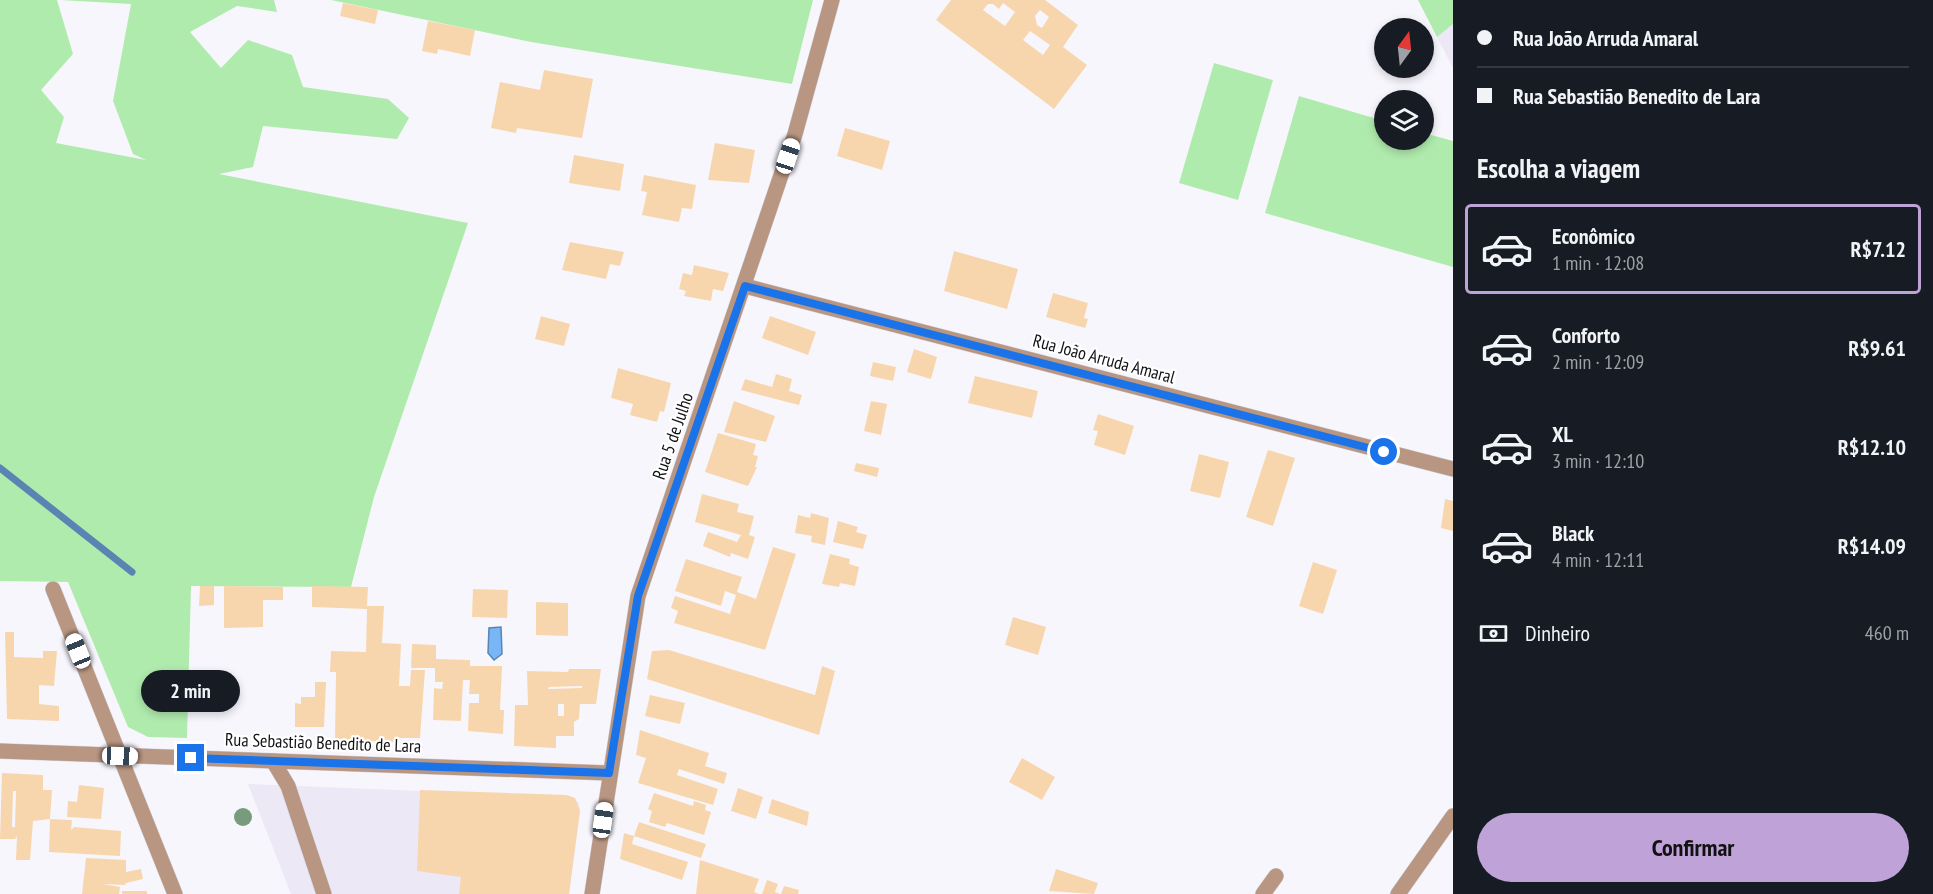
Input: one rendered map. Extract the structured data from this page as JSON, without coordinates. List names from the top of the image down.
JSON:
{
  "streets": {
    "street": ["Rua João Arruda Amaral", "Rua 5 de Julho", "Rua Sebastião Benedito de Lara"]
  },
  "crossings": [
    ["Rua João Arruda Amaral", "Rua 5 de Julho"],
    ["Rua 5 de Julho", "Rua Sebastião Benedito de Lara"]
  ],
  "north": "top",
  "page": {
    "banner": ["Rua João Arruda Amaral", "Rua Sebastião Benedito de Lara"],
    "heading": "Escolha a viagem",
    "list": [
      {
        "name": "Econômico",
        "note": "1 min · 12:08",
        "value": "R$7.12"
      },
      {
        "name": "Conforto",
        "note": "2 min · 12:09",
        "value": "R$9.61"
      },
      {
        "name": "XL",
        "note": "3 min · 12:10",
        "value": "R$12.10"
      },
      {
        "name": "Black",
        "note": "4 min · 12:11",
        "value": "R$14.09"
      }
    ],
    "pay": ["Dinheiro", "460 m"],
    "bubble": "2 min",
    "buttons": "Confirmar"
  }
}
